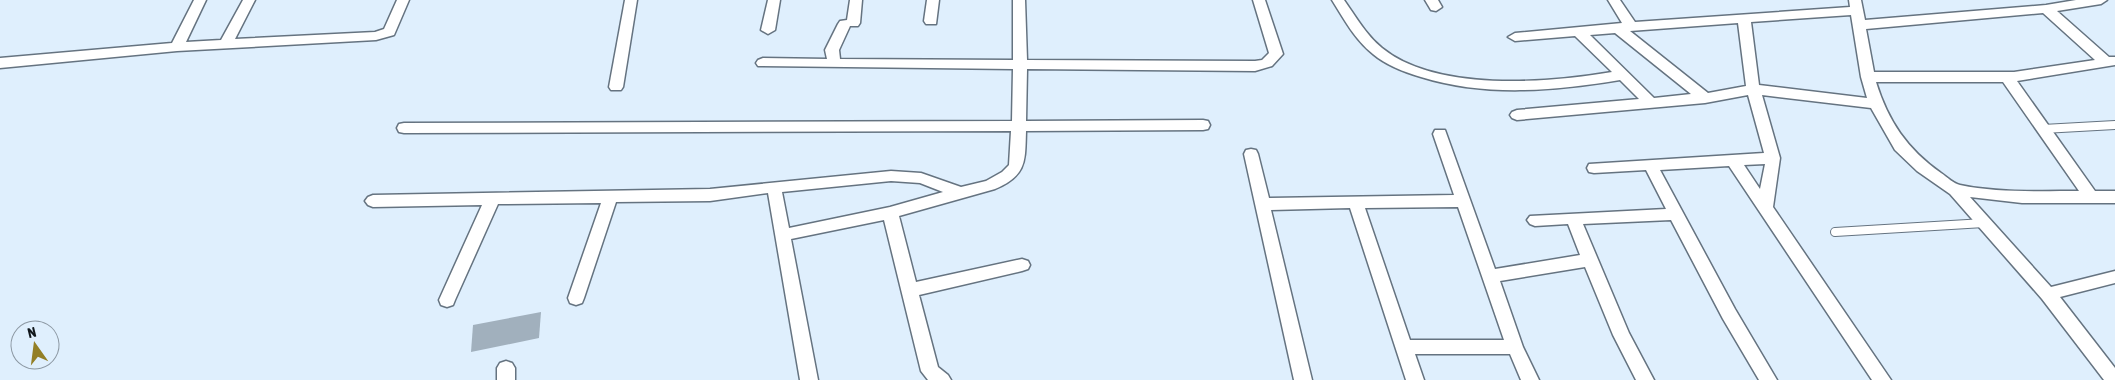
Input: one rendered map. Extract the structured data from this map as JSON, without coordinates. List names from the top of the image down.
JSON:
{
  "north": "top"
}
